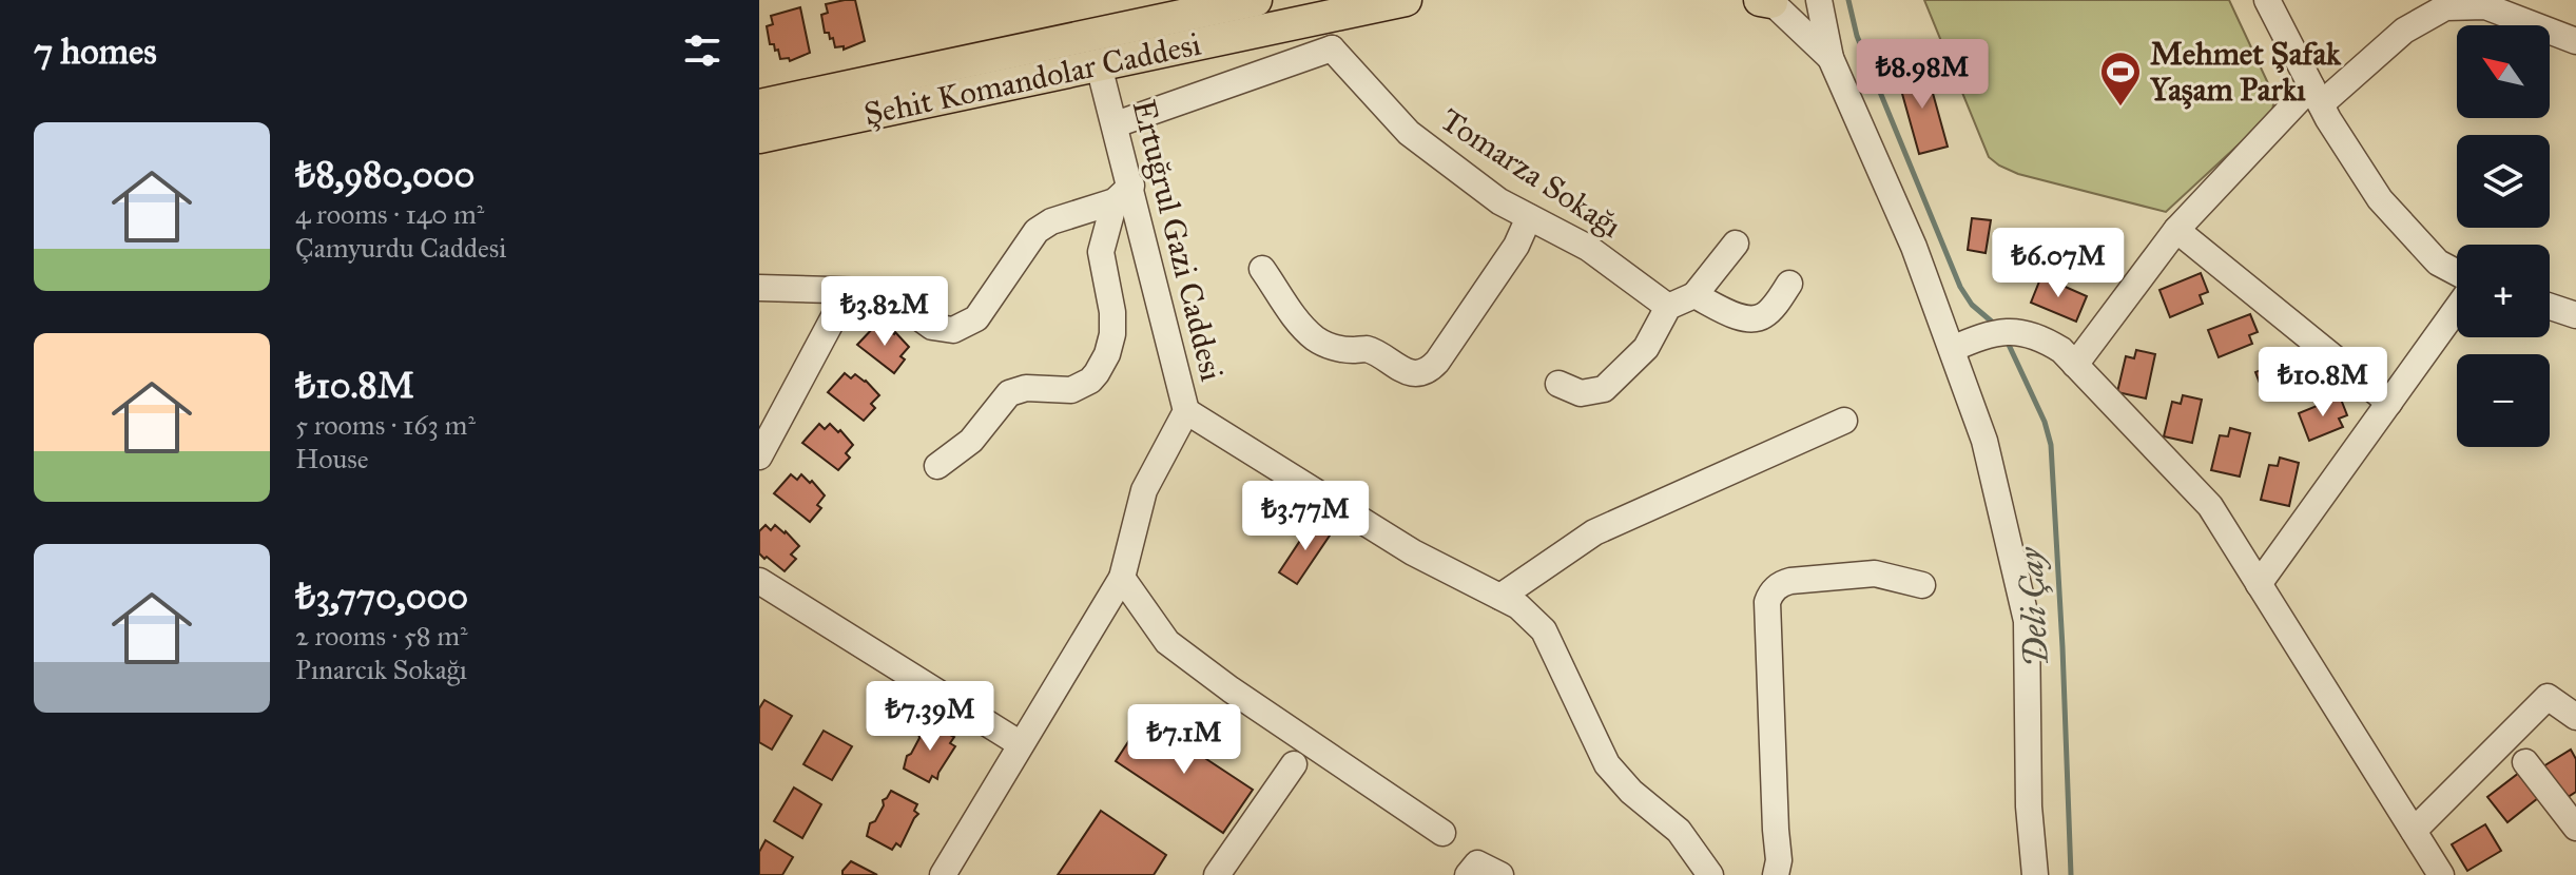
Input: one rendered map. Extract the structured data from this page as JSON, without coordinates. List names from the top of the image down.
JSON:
{
  "streets": {
    "main road": ["Şehit Komandolar Caddesi"],
    "street": ["Tomarza Sokağı", "Ertuğrul Gazi Caddesi"]
  },
  "crossings": [
    ["Şehit Komandolar Caddesi", "Ertuğrul Gazi Caddesi"]
  ],
  "water": ["Deli Çay"],
  "places": {
    "sports": ["Mehmet Şafak Yaşam Parkı"]
  },
  "north": "top left",
  "page": {
    "heading": "7 homes",
    "map_buttons": ["+", "−"],
    "price": [
      "₺8.98M",
      "₺6.07M",
      "₺3.82M",
      "₺10.8M",
      "₺3.77M",
      "₺7.39M",
      "₺7.1M"
    ],
    "list": [
      {
        "name": "₺8,980,000",
        "note": "4 rooms · 140 m² · Çamyurdu Caddesi"
      },
      {
        "name": "₺10.8M",
        "note": "5 rooms · 163 m² · House"
      },
      {
        "name": "₺3,770,000",
        "note": "2 rooms · 58 m² · Pınarcık Sokağı"
      }
    ]
  }
}
